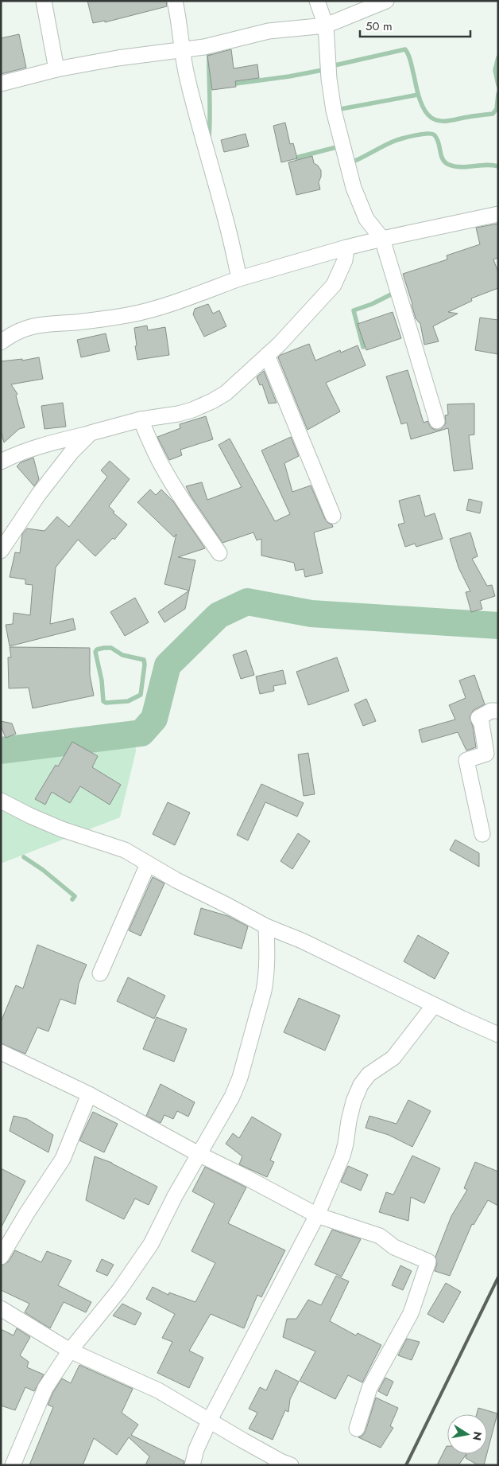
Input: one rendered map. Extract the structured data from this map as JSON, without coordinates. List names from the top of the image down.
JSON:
{
  "scale_bar": "50 m",
  "north": "right"
}
